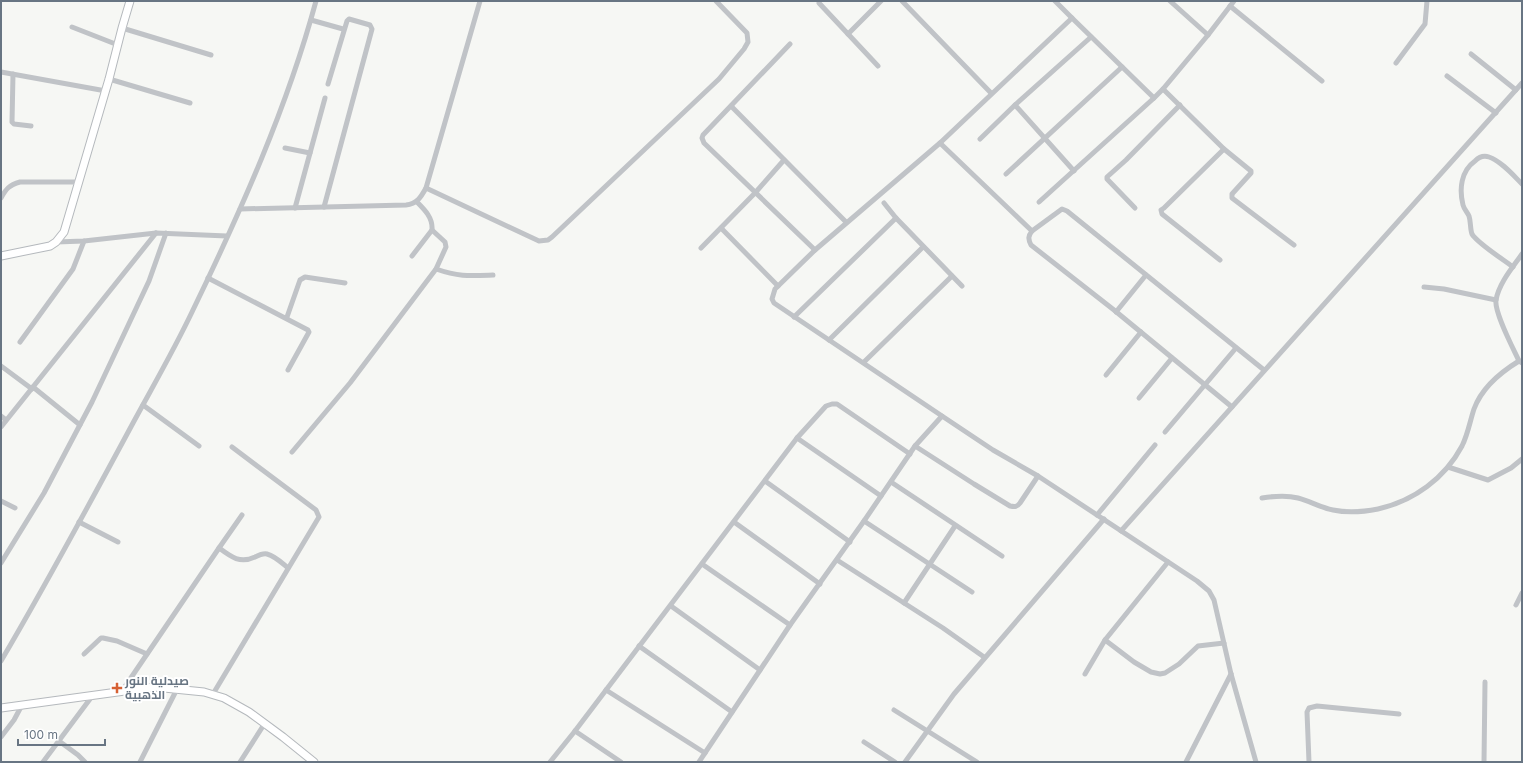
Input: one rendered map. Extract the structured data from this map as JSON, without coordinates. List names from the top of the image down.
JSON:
{
  "places": {
    "health": ["صيدلية النور الذهبية"]
  },
  "scale_bar": "100 m"
}
